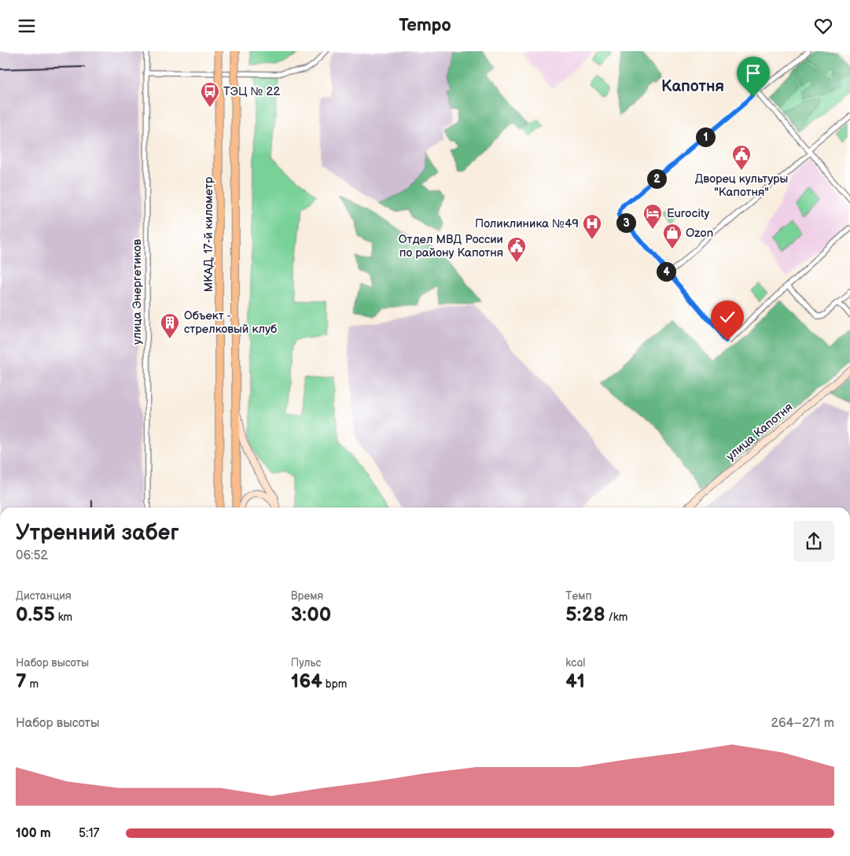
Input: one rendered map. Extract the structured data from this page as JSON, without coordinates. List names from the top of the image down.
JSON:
{
  "streets": {
    "highway": ["МКАД, 17-й километр"],
    "main road": ["улица Капотня"],
    "street": ["улица Энергетиков"]
  },
  "districts": ["Капотня"],
  "places": {
    "bus stop": ["ТЭЦ № 22"],
    "public building": ["Дворец культуры \"Капотня\"", "Отдел МВД России по району Капотня"],
    "hotel": ["Eurocity"],
    "hospital": ["Поликлиника №49"],
    "shop": ["Ozon"],
    "building": ["Объект - стрелковый клуб"]
  },
  "page": {
    "header": "Tempo",
    "pins": [
      "1",
      "2",
      "3",
      "4"
    ],
    "heading": ["Утренний забег", "06:52"],
    "stats": [
      ["Дистанция", "0.55 km"],
      ["Время", "3:00"],
      ["Темп", "5:28 /km"],
      ["Набор высоты", "7 m"],
      ["Пульс", "164 bpm"],
      ["kcal", "41"]
    ],
    "chart": ["Набор высоты", "264–271 m"],
    "list": [
      {
        "name": "100 m",
        "note": "5:17"
      }
    ]
  }
}
